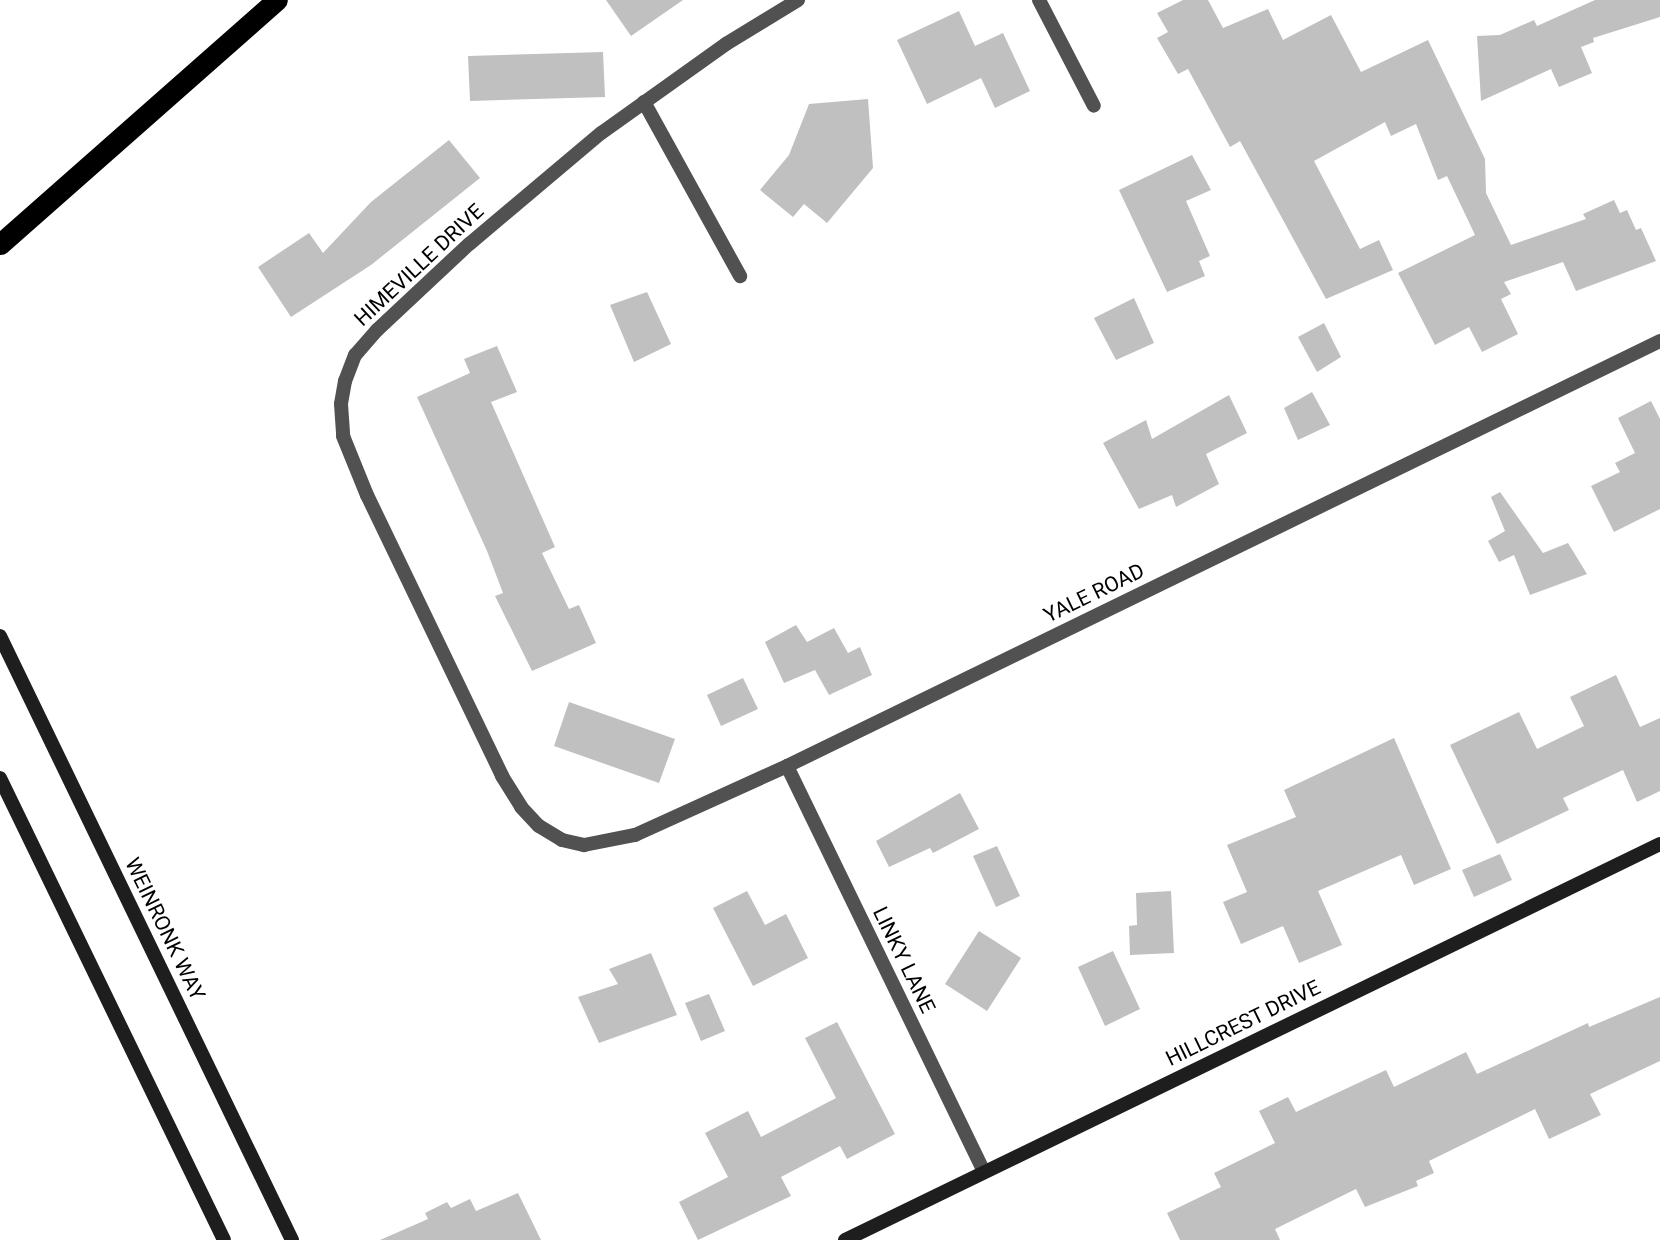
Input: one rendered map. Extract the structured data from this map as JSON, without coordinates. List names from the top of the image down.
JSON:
{
  "streets": {
    "street": [
      "HIMEVILLE DRIVE",
      "YALE ROAD",
      "WEINRONK WAY",
      "LINKY LANE",
      "HILLCREST DRIVE"
    ]
  },
  "crossings": [
    ["HIMEVILLE DRIVE", "YALE ROAD"],
    ["YALE ROAD", "LINKY LANE"],
    ["LINKY LANE", "HILLCREST DRIVE"]
  ]
}
